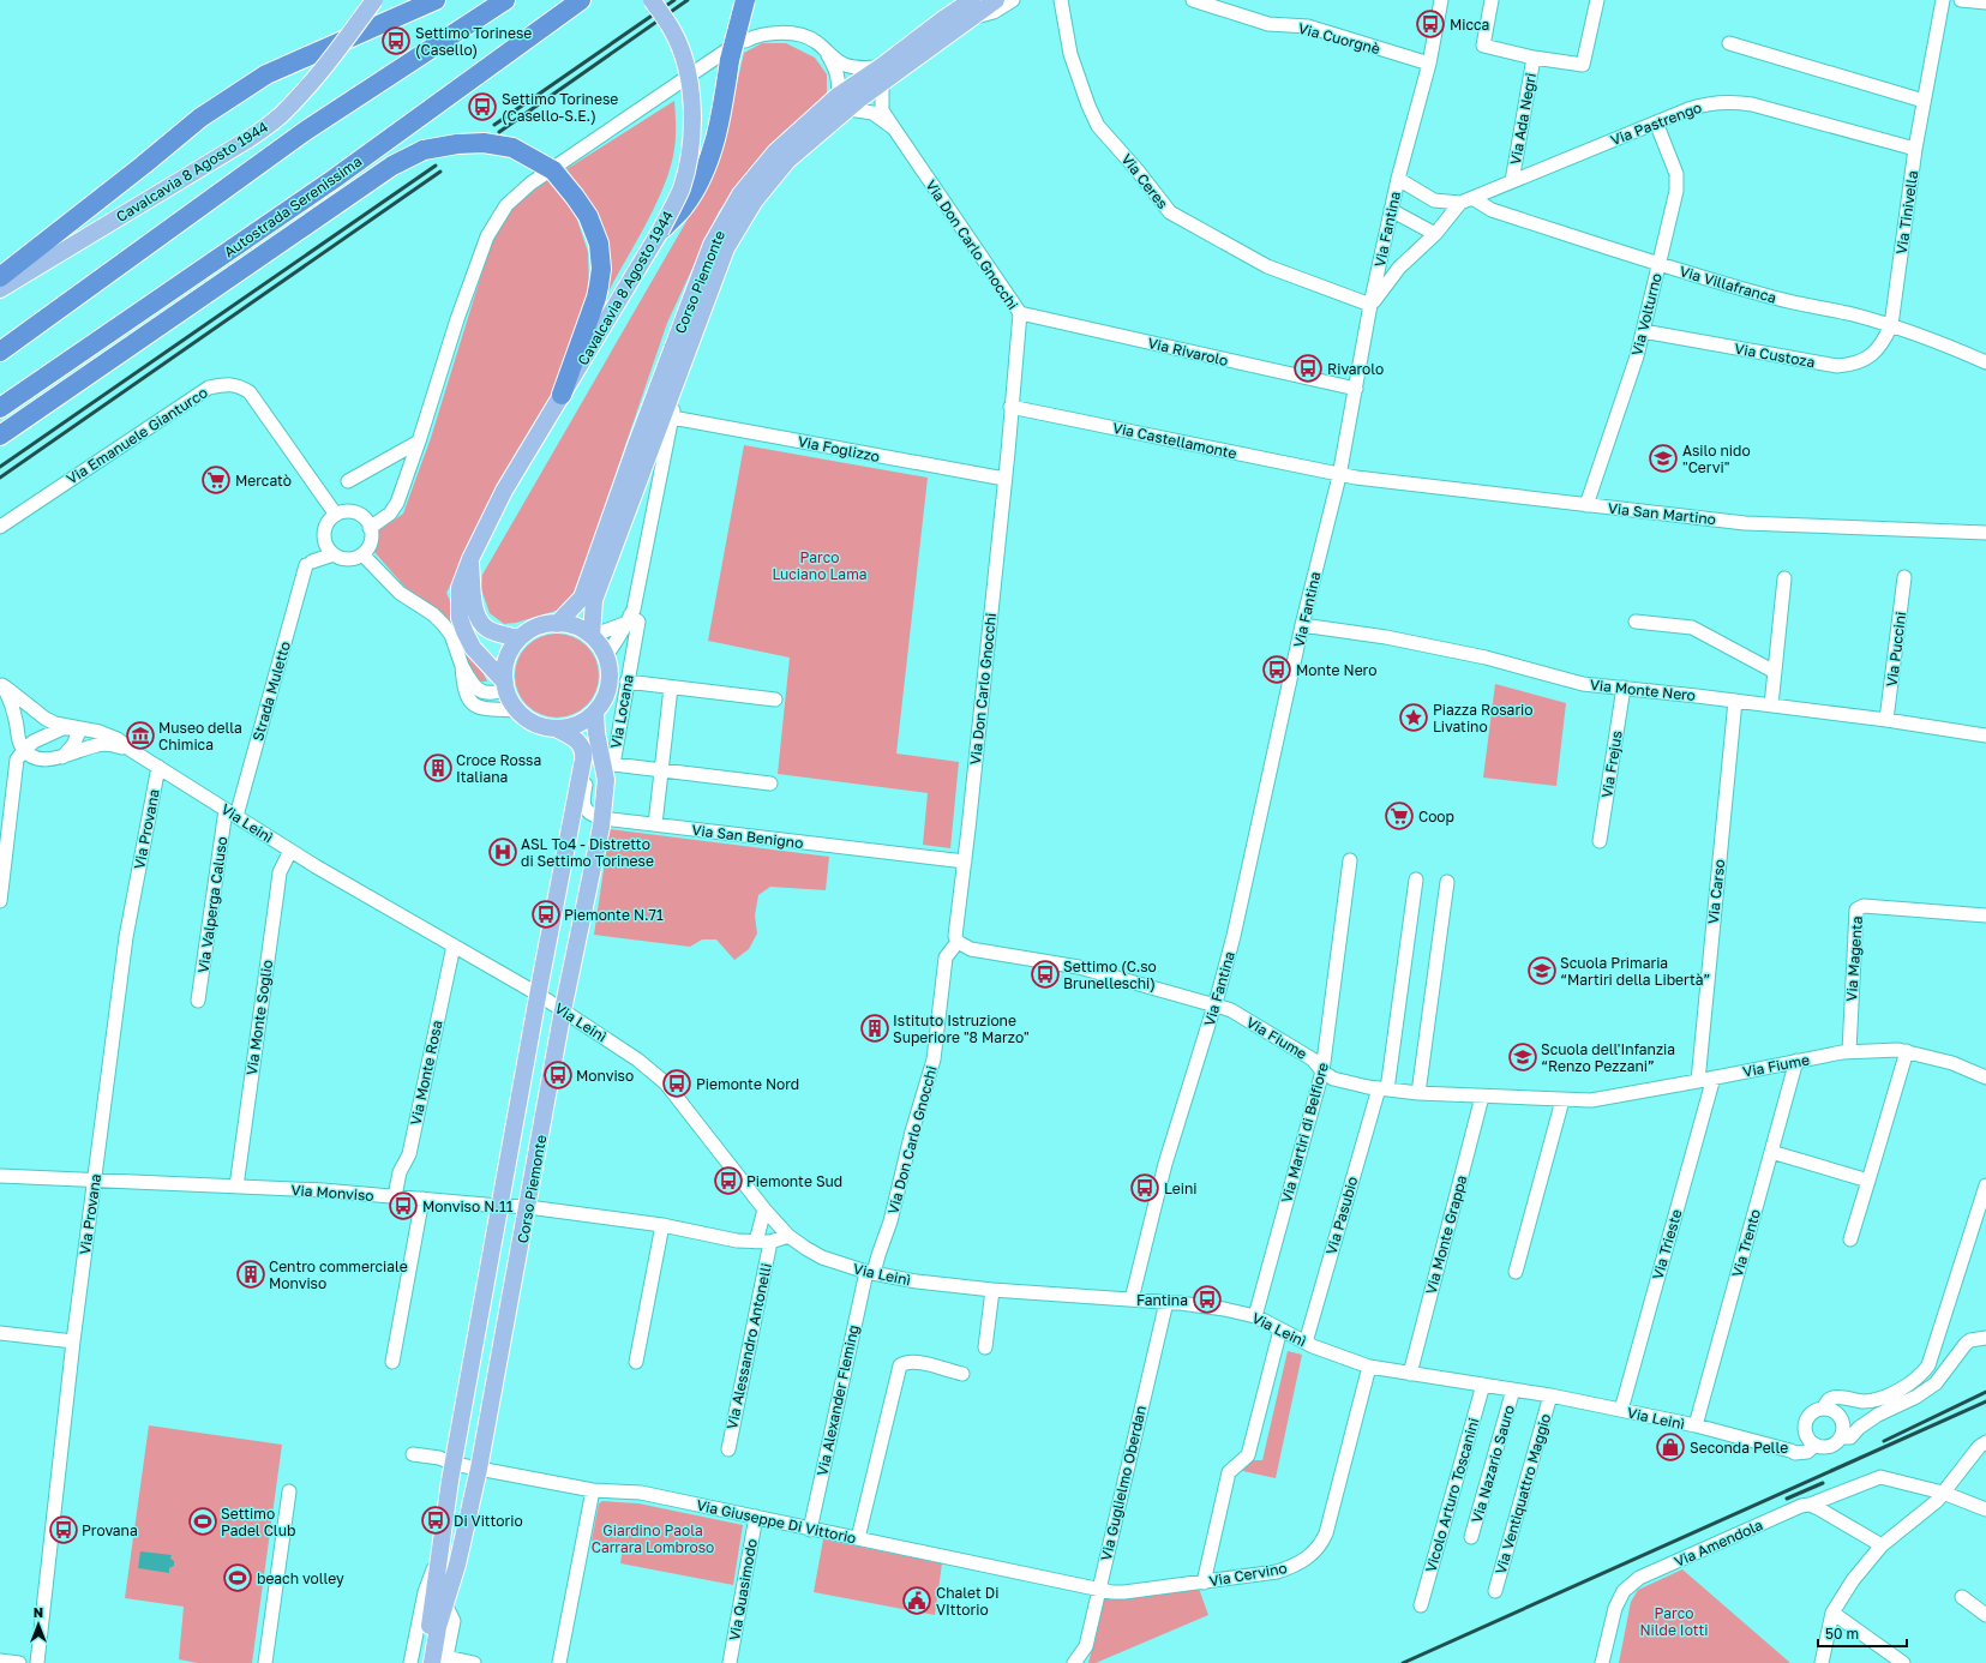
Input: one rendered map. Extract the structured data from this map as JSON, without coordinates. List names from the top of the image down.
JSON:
{
  "streets": {
    "highway": ["Autostrada Serenissima"],
    "main road": ["Cavalcavia 8 Agosto 1944", "Corso Piemonte"],
    "street": [
      "Via Cuorgnè",
      "Via Ada Negri",
      "Via Pastrengo",
      "Via Ceres",
      "Via Tinivella",
      "Via Fantina",
      "Via Don Carlo Gnocchi",
      "Via Villafranca",
      "Via Volturno",
      "Via Rivarolo",
      "Via Custoza",
      "Via Emanuele Gianturco",
      "Via Castellamonte",
      "Via Foglizzo",
      "Via San Martino",
      "Via Puccini",
      "Via Monte Nero",
      "Strada Muletto",
      "Via Locana",
      "Via Frejus",
      "Via Leinì",
      "Via Provana",
      "Via San Benigno",
      "Via Carso",
      "Via Valperga Caluso",
      "Via Magenta",
      "Via Monte Soglio",
      "Via Fiume",
      "Via Monte Rosa",
      "Via Martiri di Belfiore",
      "Via Monviso",
      "Via Pasubio",
      "Via Monte Grappa",
      "Via Trento",
      "Via Trieste",
      "Via Alessandro Antonelli",
      "Via Alexander Fleming",
      "Via Nazario Sauro",
      "Via Guglielmo Oberdan",
      "Via Ventiquattro Maggio",
      "Vicolo Arturo Toscanini",
      "Via Giuseppe Di Vittorio",
      "Via Amendola",
      "Via Cervino",
      "Via Quasimodo"
    ]
  },
  "crossings": [
    ["Via Cuorgnè", "Via Fantina"],
    ["Via Ada Negri", "Via Pastrengo"],
    ["Via Pastrengo", "Via Ceres"],
    ["Via Pastrengo", "Via Tinivella"],
    ["Via Pastrengo", "Via Fantina"],
    ["Via Pastrengo", "Via Villafranca"],
    ["Via Pastrengo", "Via Volturno"],
    ["Cavalcavia 8 Agosto 1944", "Corso Piemonte"],
    ["Via Ceres", "Via Fantina"],
    ["Via Tinivella", "Via Villafranca"],
    ["Via Tinivella", "Via Custoza"],
    ["Via Fantina", "Via Rivarolo"],
    ["Via Fantina", "Via Castellamonte"],
    ["Via Fantina", "Via San Martino"],
    ["Via Fantina", "Via Monte Nero"],
    ["Via Fantina", "Via Leinì"],
    ["Via Fantina", "Via Fiume"],
    ["Via Don Carlo Gnocchi", "Corso Piemonte"],
    ["Via Don Carlo Gnocchi", "Via Rivarolo"],
    ["Via Don Carlo Gnocchi", "Via Castellamonte"],
    ["Via Don Carlo Gnocchi", "Via Foglizzo"],
    ["Via Don Carlo Gnocchi", "Via Leinì"],
    ["Via Don Carlo Gnocchi", "Via San Benigno"],
    ["Via Don Carlo Gnocchi", "Via Fiume"],
    ["Via Don Carlo Gnocchi", "Via Alexander Fleming"],
    ["Corso Piemonte", "Via Leinì"],
    ["Corso Piemonte", "Via San Benigno"],
    ["Corso Piemonte", "Via Monviso"],
    ["Corso Piemonte", "Via Giuseppe Di Vittorio"],
    ["Via Villafranca", "Via Volturno"],
    ["Via Villafranca", "Via Custoza"],
    ["Via Volturno", "Via Custoza"],
    ["Via Volturno", "Via San Martino"],
    ["Via Castellamonte", "Via San Martino"],
    ["Via Puccini", "Via Monte Nero"],
    ["Via Monte Nero", "Via Frejus"],
    ["Via Monte Nero", "Via Carso"],
    ["Strada Muletto", "Via Leinì"],
    ["Strada Muletto", "Via Valperga Caluso"],
    ["Via Leinì", "Via Provana"],
    ["Via Leinì", "Via Valperga Caluso"],
    ["Via Leinì", "Via Monte Soglio"],
    ["Via Leinì", "Via Monte Rosa"],
    ["Via Leinì", "Via Martiri di Belfiore"],
    ["Via Leinì", "Via Monviso"],
    ["Via Leinì", "Via Pasubio"],
    ["Via Leinì", "Via Monte Grappa"],
    ["Via Leinì", "Via Trento"],
    ["Via Leinì", "Via Trieste"],
    ["Via Leinì", "Via Alexander Fleming"],
    ["Via Leinì", "Via Nazario Sauro"],
    ["Via Leinì", "Via Guglielmo Oberdan"],
    ["Via Leinì", "Via Ventiquattro Maggio"],
    ["Via Leinì", "Vicolo Arturo Toscanini"],
    ["Via Leinì", "Via Cervino"],
    ["Via Provana", "Via Monviso"],
    ["Via Carso", "Via Fiume"],
    ["Via Magenta", "Via Fiume"],
    ["Via Monte Soglio", "Via Monviso"],
    ["Via Fiume", "Via Martiri di Belfiore"],
    ["Via Fiume", "Via Pasubio"],
    ["Via Fiume", "Via Monte Grappa"],
    ["Via Fiume", "Via Trento"],
    ["Via Fiume", "Via Trieste"],
    ["Via Monte Rosa", "Via Monviso"],
    ["Via Monviso", "Via Alessandro Antonelli"],
    ["Via Alexander Fleming", "Via Giuseppe Di Vittorio"],
    ["Via Guglielmo Oberdan", "Via Giuseppe Di Vittorio"],
    ["Via Guglielmo Oberdan", "Via Cervino"],
    ["Via Giuseppe Di Vittorio", "Via Cervino"],
    ["Via Giuseppe Di Vittorio", "Via Quasimodo"]
  ],
  "parks": ["Parco Luciano Lama", "Giardino Paola Carrara Lombroso", "Parco Nilde Iotti"],
  "places": {
    "bus stop": [
      "Micca",
      "Settimo Torinese (Casello)",
      "Settimo Torinese (Casello-S.E.)",
      "Rivarolo",
      "Monte Nero",
      "Piemonte N.71",
      "Settimo (C.so Brunelleschi)",
      "Monviso",
      "Piemonte Nord",
      "Piemonte Sud",
      "Leini",
      "Monviso N.11",
      "Fantina",
      "Di Vittorio",
      "Provana"
    ],
    "school or university": ["Asilo nido \"Cervi\"", "Scuola Primaria “Martiri della Libertà”", "Scuola dell'Infanzia “Renzo Pezzani”"],
    "supermarket": ["Mercatò", "Coop"],
    "place": ["Piazza Rosario Livatino"],
    "museum": ["Museo della Chimica"],
    "building": ["Croce Rossa Italiana", "Istituto Istruzione Superiore \"8 Marzo\"", "Centro commerciale Monviso"],
    "hospital": ["ASL To4 - Distretto di Settimo Torinese"],
    "shop": ["Seconda Pelle"],
    "sports": ["Settimo Padel Club", "beach volley"],
    "public building": ["Chalet Di VIttorio"]
  },
  "scale_bar": "50 m",
  "north": "top"
}
